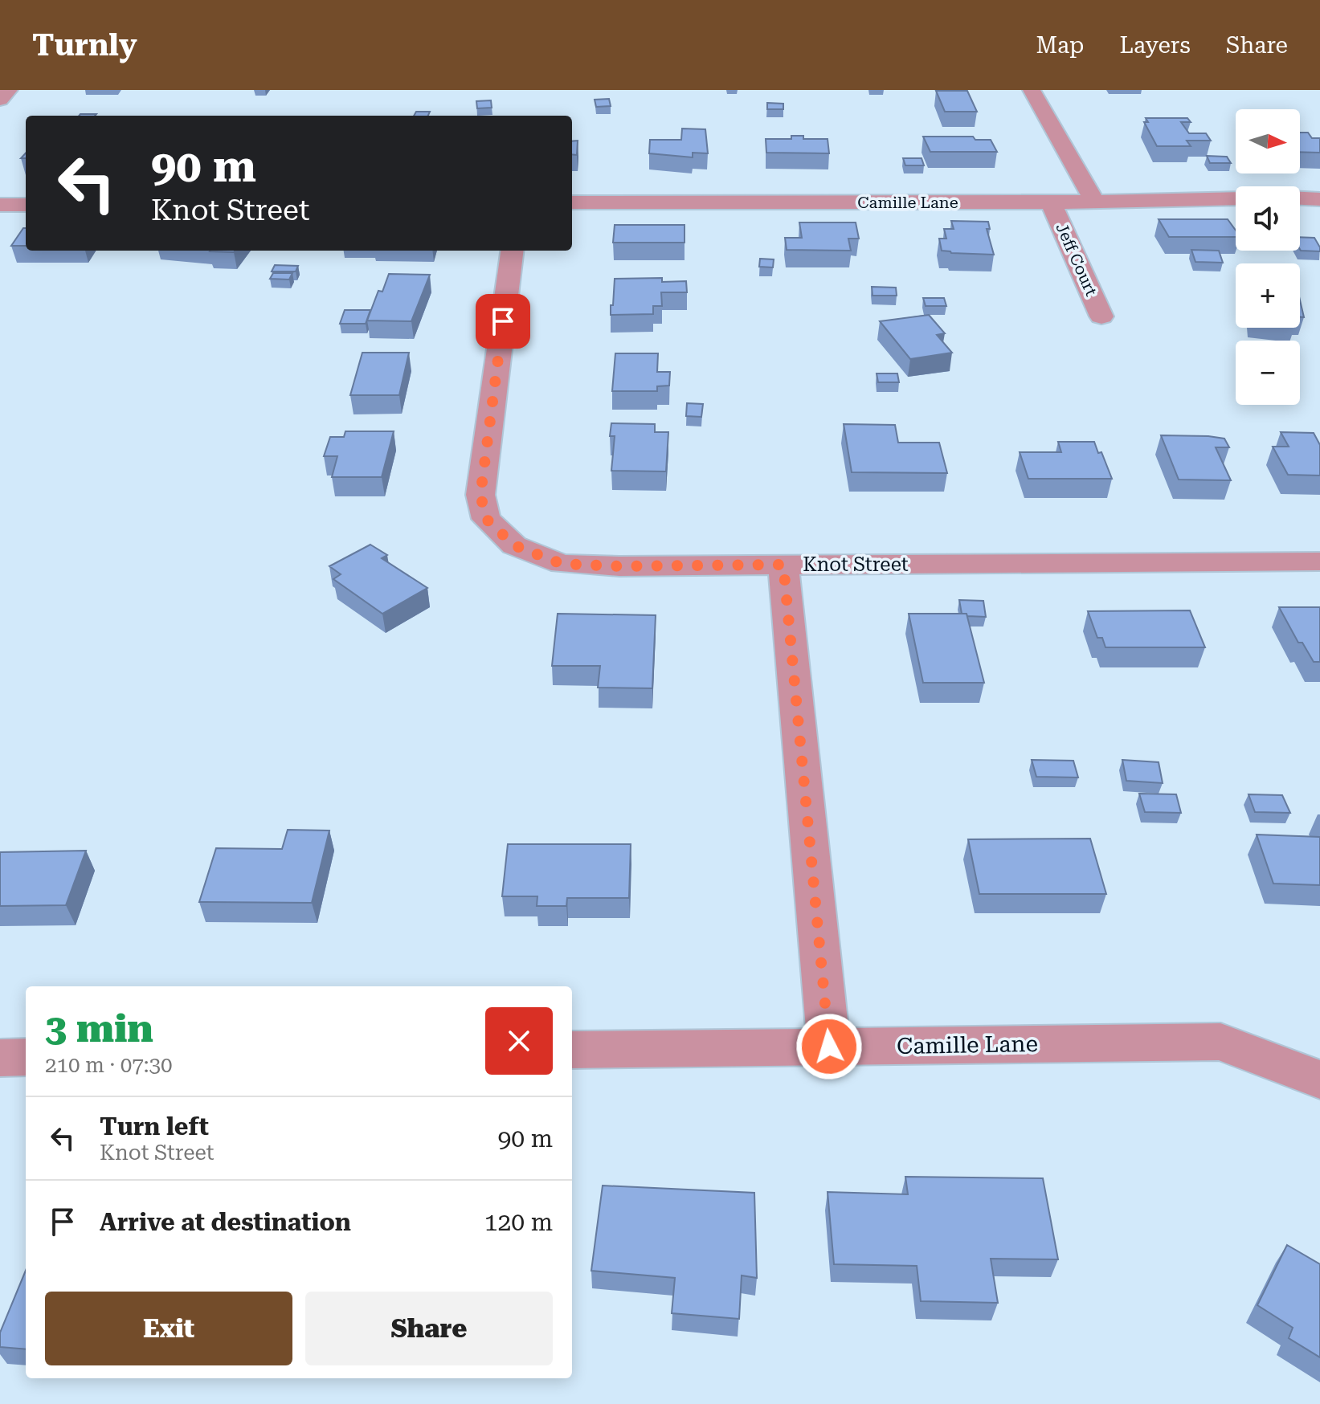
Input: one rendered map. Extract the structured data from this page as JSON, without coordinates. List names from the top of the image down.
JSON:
{
  "streets": {
    "street": ["Camille Lane", "Jeff Court", "Knot Street"]
  },
  "crossings": [
    ["Camille Lane", "Jeff Court"]
  ],
  "north": "right",
  "page": {
    "header": "Turnly",
    "nav": ["Map", "Layers", "Share"],
    "map_buttons": ["+", "−"],
    "turn": ["90 m", "Knot Street"],
    "heading": ["3 min", "210 m · 07:30"],
    "list": [
      {
        "name": "Turn left",
        "note": "Knot Street",
        "value": "90 m"
      },
      {
        "name": "Arrive at destination",
        "value": "120 m"
      }
    ],
    "buttons": ["Exit", "Share"]
  }
}
